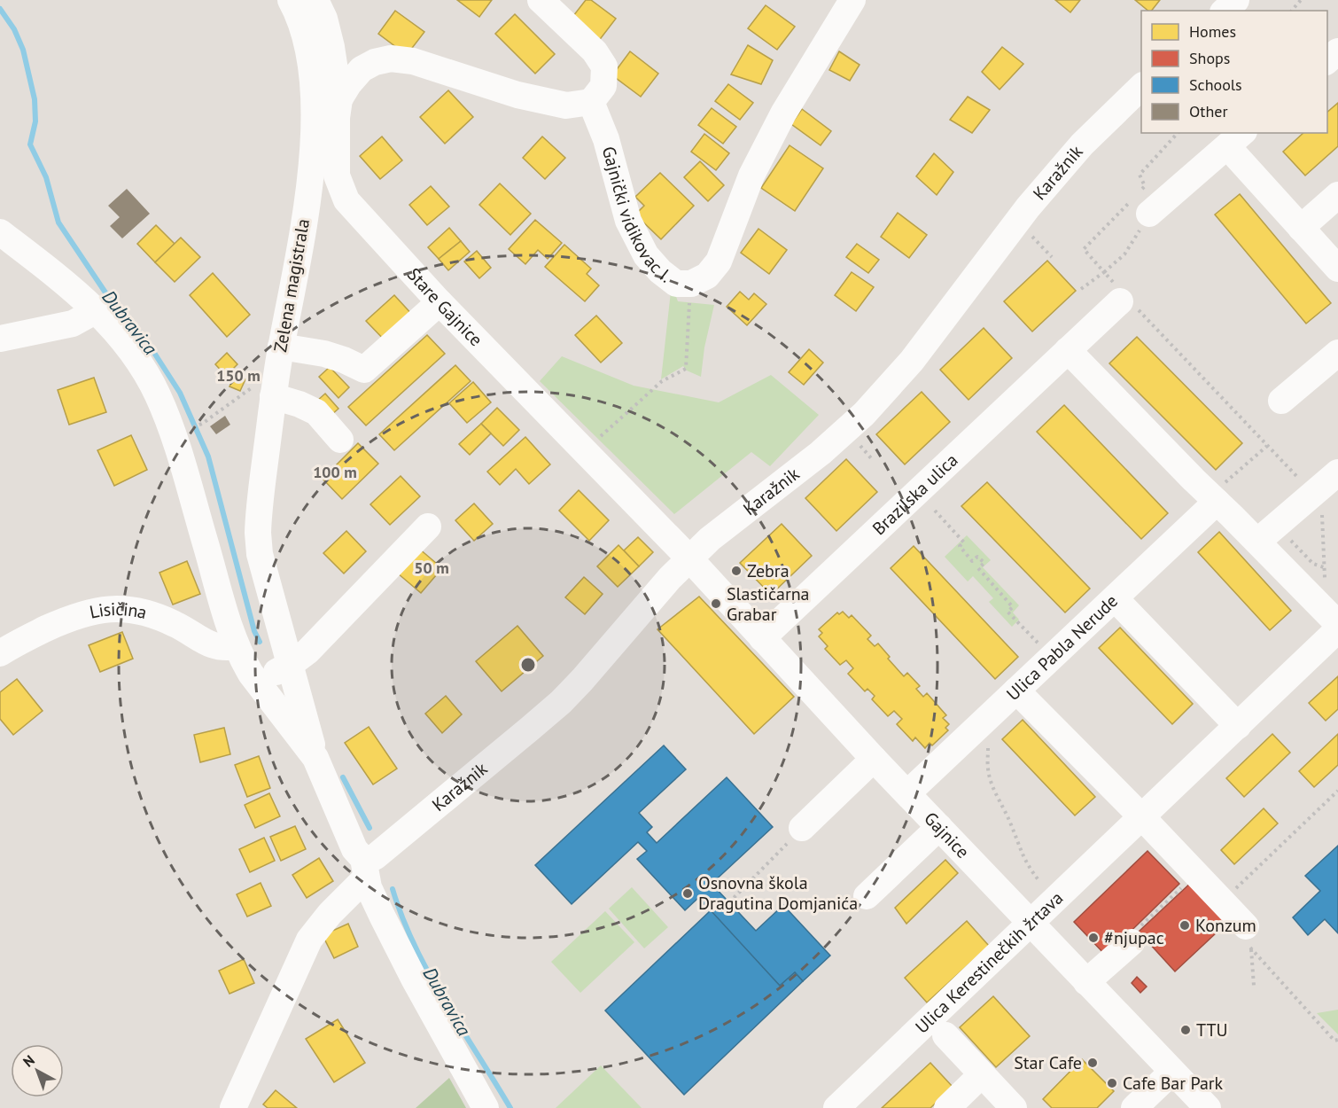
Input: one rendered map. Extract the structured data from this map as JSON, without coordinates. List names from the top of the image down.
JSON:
{
  "streets": {
    "street": [
      "Karažnik",
      "Gajnički vidikovac I.",
      "Zelena magistrala",
      "Stare Gajnice",
      "Brazilska ulica",
      "Lisičina",
      "Ulica Pabla Nerude",
      "Gajnice",
      "Ulica Kerestinečkih žrtava"
    ]
  },
  "crossings": [
    ["Karažnik", "Stare Gajnice"],
    ["Karažnik", "Gajnice"],
    ["Stare Gajnice", "Gajnice"],
    ["Brazilska ulica", "Gajnice"],
    ["Ulica Pabla Nerude", "Gajnice"],
    ["Gajnice", "Ulica Kerestinečkih žrtava"]
  ],
  "water": ["Dubravica"],
  "places": [
    "Zebra",
    "Slastičarna Grabar",
    "Osnovna škola Dragutina Domjanića",
    "Konzum",
    "#njupac",
    "TTU",
    "Star Cafe",
    "Cafe Bar Park"
  ],
  "legend": [
    "Homes",
    "Shops",
    "Schools",
    "Other"
  ],
  "north": "top left",
  "rings": ["150 m", "100 m", "50 m"]
}
